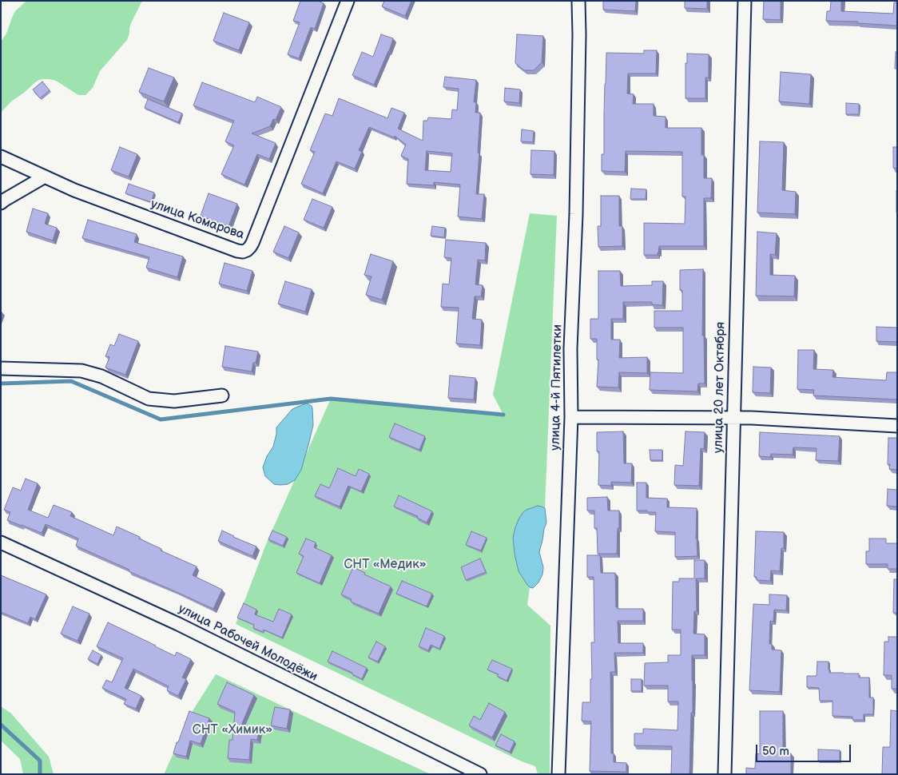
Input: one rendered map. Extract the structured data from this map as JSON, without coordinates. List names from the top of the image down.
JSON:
{
  "streets": {
    "street": [
      "улица Комарова",
      "улица 4-й Пятилетки",
      "улица 20 лет Октября",
      "улица Рабочей Молодёжи"
    ]
  },
  "parks": ["СНТ «Медик»", "СНТ «Химик»"],
  "scale_bar": "50 m"
}
